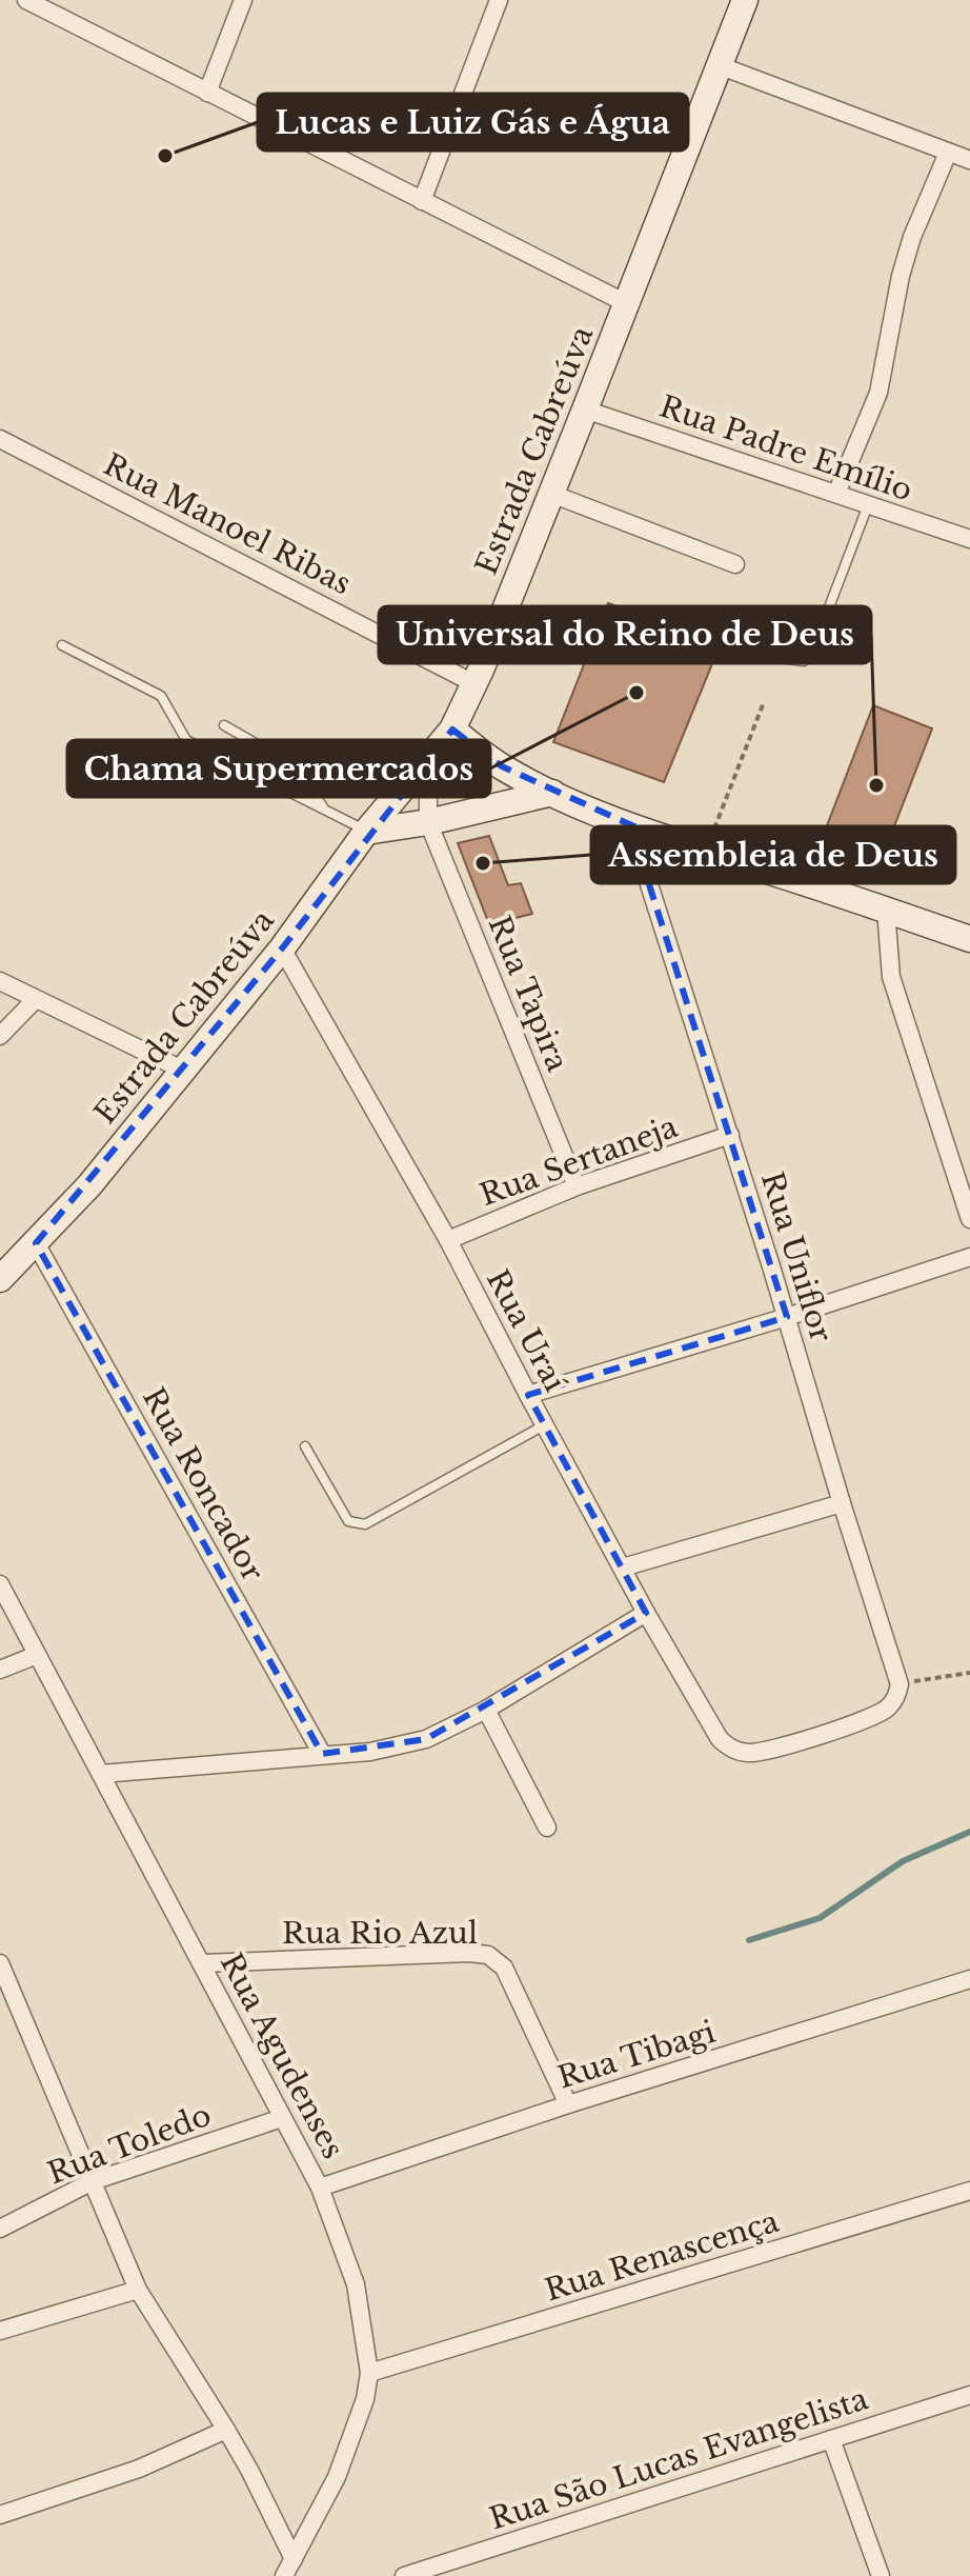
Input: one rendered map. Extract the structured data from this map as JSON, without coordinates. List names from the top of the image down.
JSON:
{
  "streets": {
    "main road": ["Estrada Cabreúva"],
    "street": [
      "Rua Padre Emílio",
      "Rua Manoel Ribas",
      "Rua Tapira",
      "Rua Sertaneja",
      "Rua Uniflor",
      "Rua Uraí",
      "Rua Roncador",
      "Rua Rio Azul",
      "Rua Tibagi",
      "Rua Agudenses",
      "Rua Toledo",
      "Rua Renascença",
      "Rua São Lucas Evangelista"
    ]
  },
  "crossings": [
    ["Rua Padre Emílio", "Estrada Cabreúva"],
    ["Estrada Cabreúva", "Rua Manoel Ribas"],
    ["Estrada Cabreúva", "Rua Uraí"],
    ["Estrada Cabreúva", "Rua Roncador"],
    ["Rua Tapira", "Rua Sertaneja"],
    ["Rua Sertaneja", "Rua Uniflor"],
    ["Rua Sertaneja", "Rua Uraí"],
    ["Rua Uniflor", "Rua Uraí"],
    ["Rua Rio Azul", "Rua Tibagi"],
    ["Rua Rio Azul", "Rua Agudenses"],
    ["Rua Tibagi", "Rua Agudenses"],
    ["Rua Agudenses", "Rua Toledo"],
    ["Rua Agudenses", "Rua Renascença"]
  ],
  "places": [
    "Lucas e Luiz Gás e Água",
    "Chama Supermercados",
    "Universal do Reino de Deus",
    "Assembleia de Deus"
  ]
}
